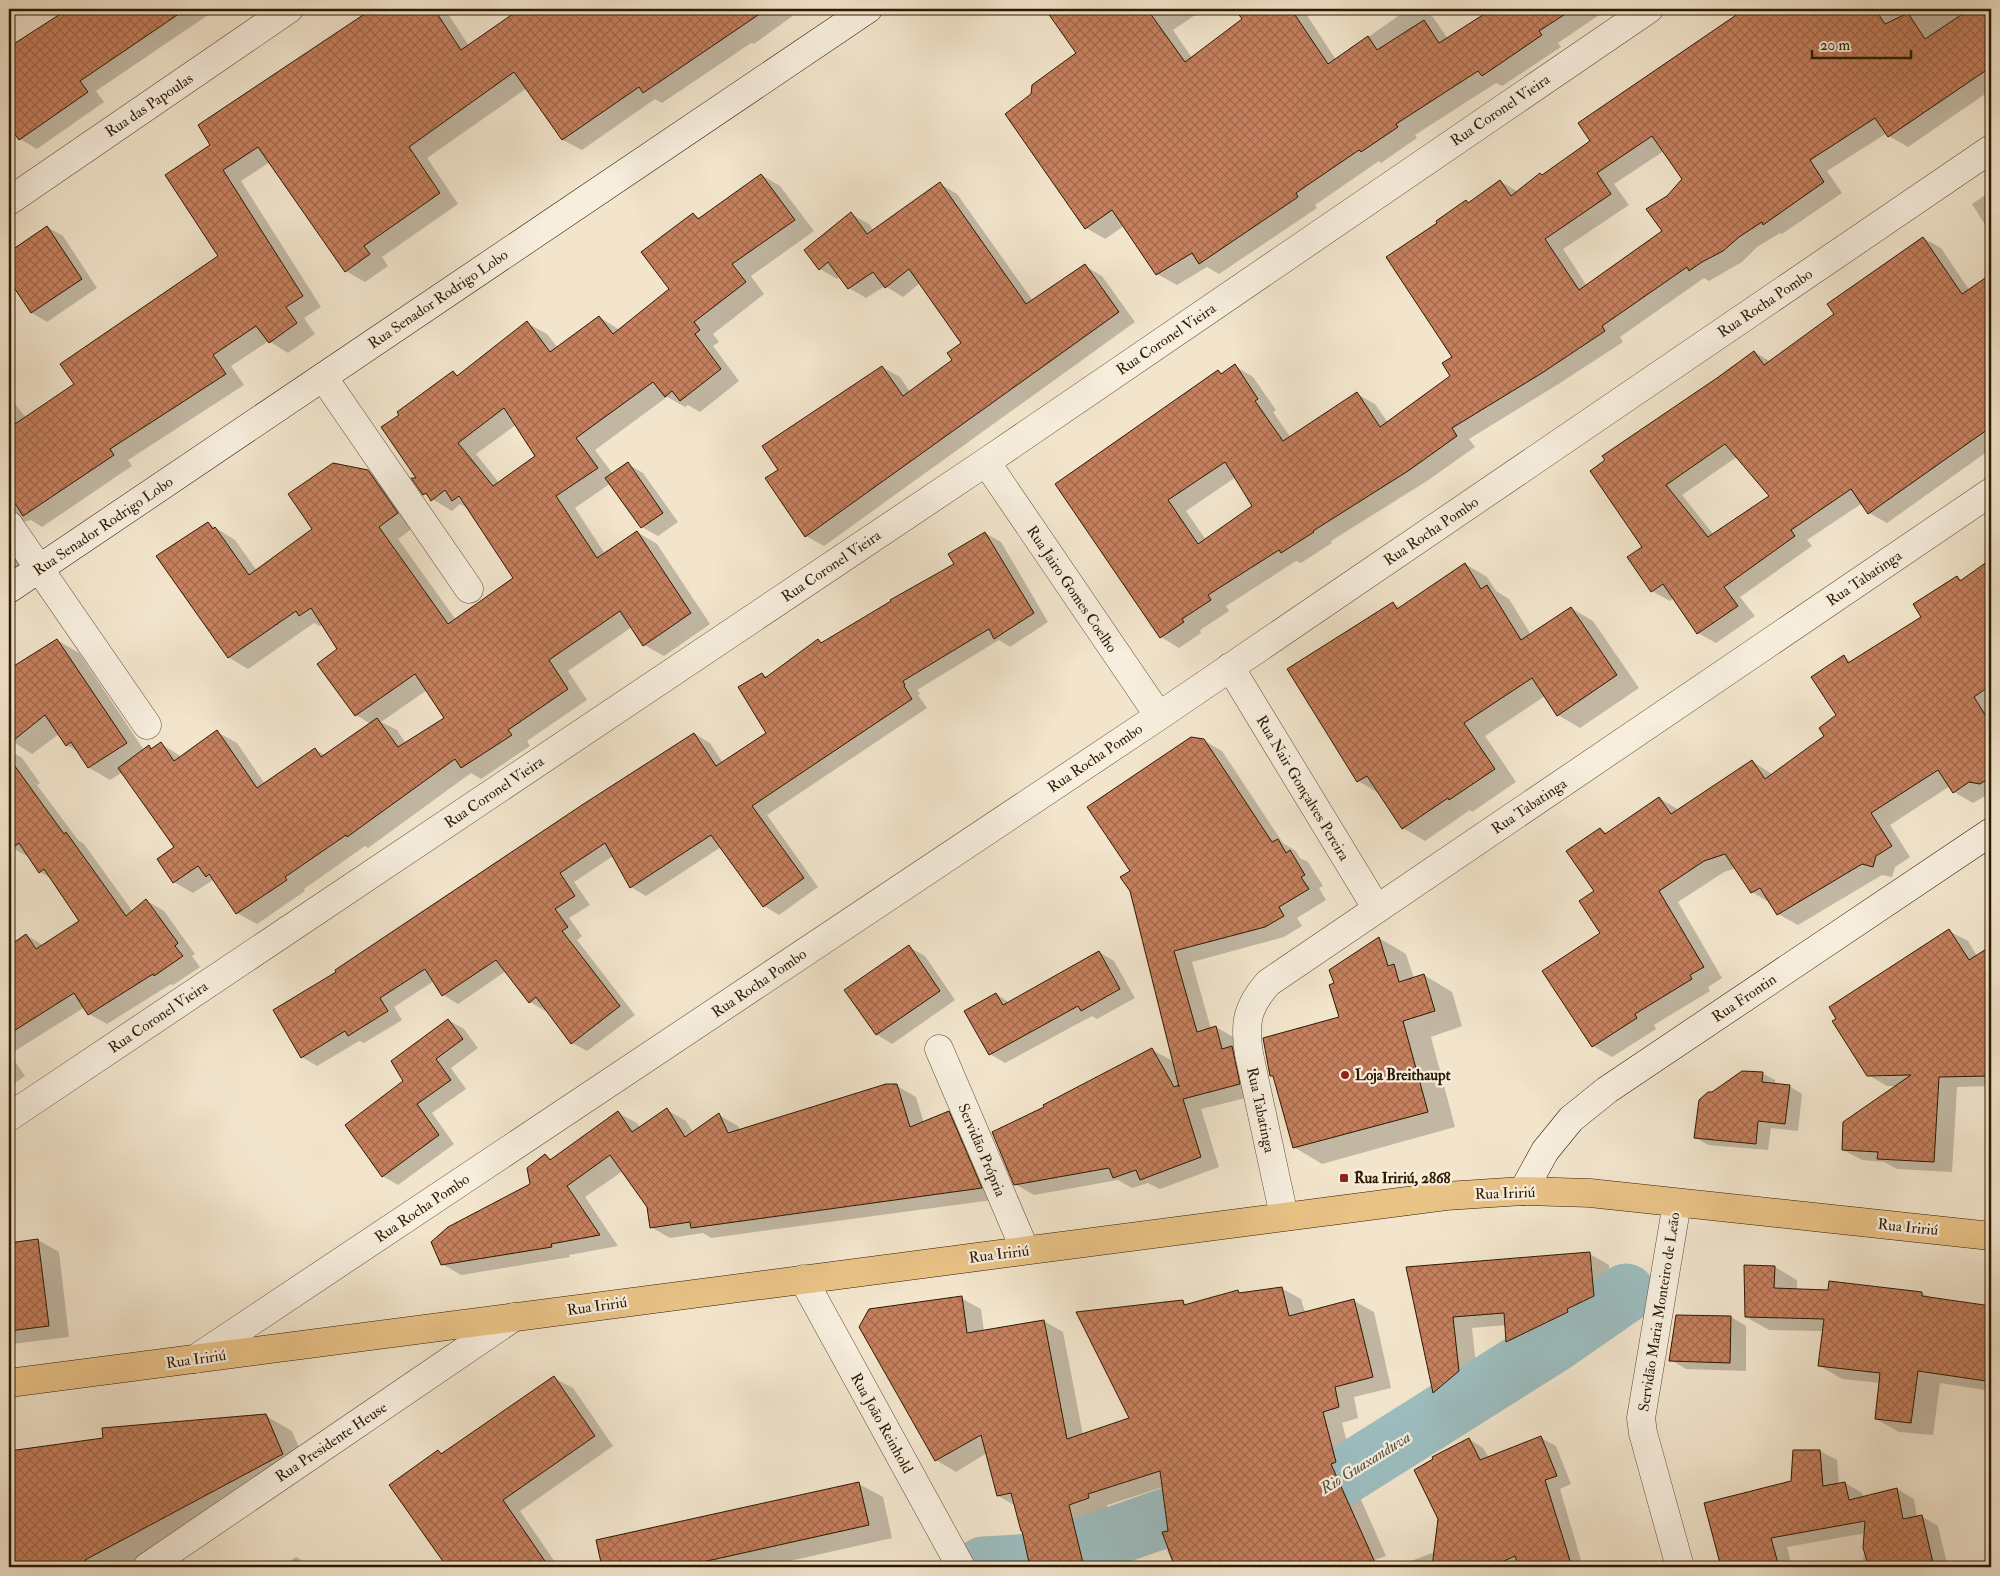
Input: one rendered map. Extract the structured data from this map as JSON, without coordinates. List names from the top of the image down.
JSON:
{
  "streets": {
    "main road": ["Rua Iririú"],
    "street": [
      "Rua das Papoulas",
      "Rua Coronel Vieira",
      "Rua Senador Rodrigo Lobo",
      "Rua Rocha Pombo",
      "Rua Tabatinga",
      "Rua Jairo Gomes Coelho",
      "Rua Nair Gonçalves Pereira",
      "Rua Frontin",
      "Servidão Própria",
      "Servidão Maria Monteiro de Leão",
      "Rua João Reinhold",
      "Rua Presidente Heuse"
    ]
  },
  "crossings": [
    ["Rua Coronel Vieira", "Rua Jairo Gomes Coelho"],
    ["Rua Rocha Pombo", "Rua Jairo Gomes Coelho"],
    ["Rua Rocha Pombo", "Rua Nair Gonçalves Pereira"],
    ["Rua Rocha Pombo", "Rua Iririú"],
    ["Rua Tabatinga", "Rua Nair Gonçalves Pereira"],
    ["Rua Tabatinga", "Rua Iririú"],
    ["Rua Frontin", "Rua Iririú"],
    ["Servidão Própria", "Rua Iririú"],
    ["Rua Iririú", "Servidão Maria Monteiro de Leão"],
    ["Rua Iririú", "Rua João Reinhold"],
    ["Rua Iririú", "Rua Presidente Heuse"]
  ],
  "water": ["Rio Guaxanduva"],
  "places": {
    "other": ["Loja Breithaupt"],
    "transit": ["Rua Iririú, 2868"]
  },
  "scale_bar": "20 m"
}
